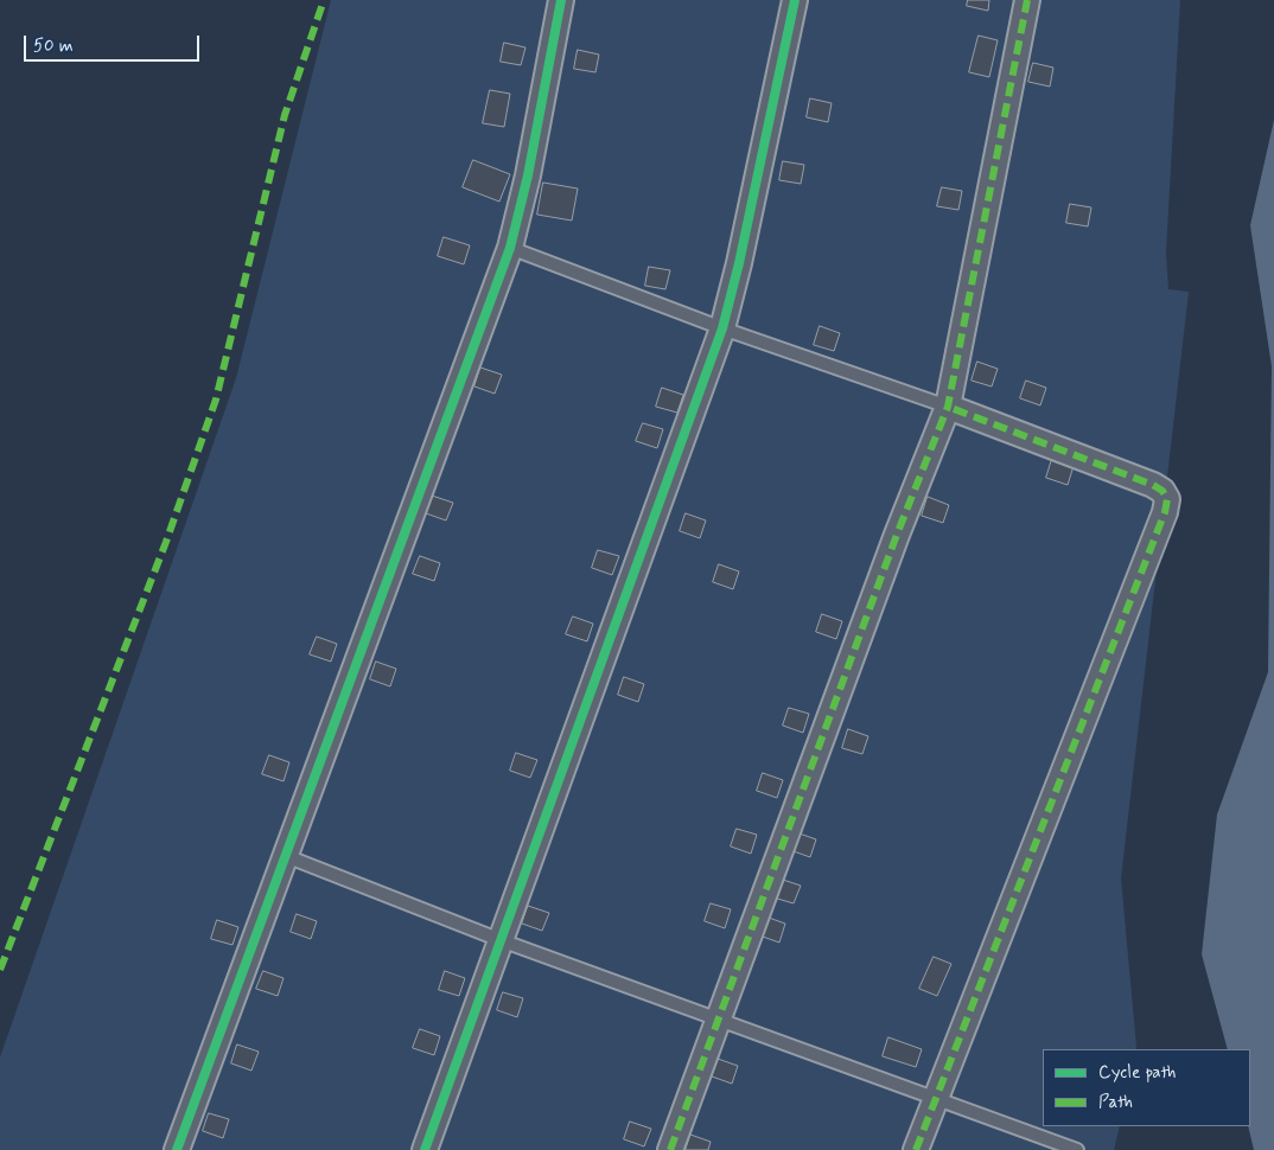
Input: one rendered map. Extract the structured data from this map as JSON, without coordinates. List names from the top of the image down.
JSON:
{
  "legend": ["Cycle path", "Path"],
  "scale_bar": "50 m"
}
